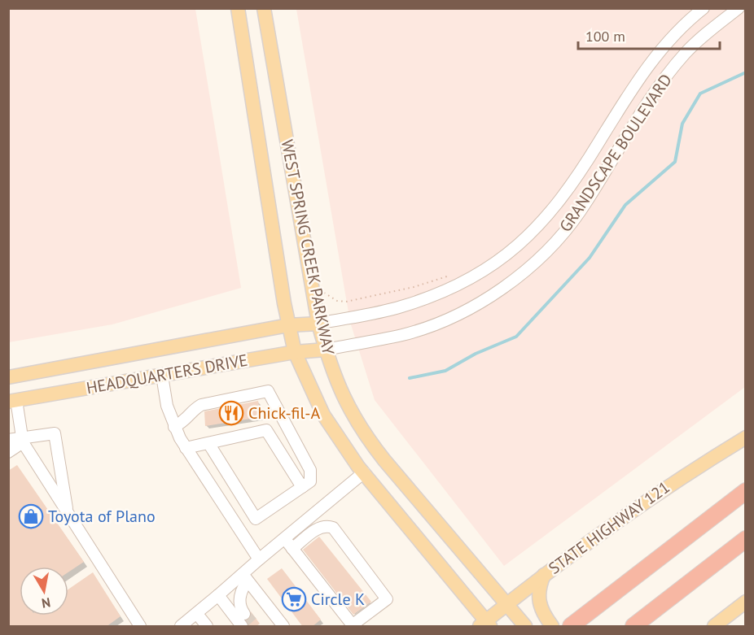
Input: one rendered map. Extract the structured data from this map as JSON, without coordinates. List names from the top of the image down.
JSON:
{
  "streets": {
    "main road": ["WEST SPRING CREEK PARKWAY", "HEADQUARTERS DRIVE", "STATE HIGHWAY 121"],
    "street": ["GRANDSCAPE BOULEVARD"]
  },
  "crossings": [
    ["GRANDSCAPE BOULEVARD", "WEST SPRING CREEK PARKWAY"],
    ["GRANDSCAPE BOULEVARD", "HEADQUARTERS DRIVE"],
    ["WEST SPRING CREEK PARKWAY", "HEADQUARTERS DRIVE"],
    ["WEST SPRING CREEK PARKWAY", "STATE HIGHWAY 121"]
  ],
  "places": {
    "restaurant": ["Chick-fil-A"],
    "shop": ["Toyota of Plano"],
    "supermarket": ["Circle K"]
  },
  "scale_bar": "100 m",
  "north": "bottom"
}
